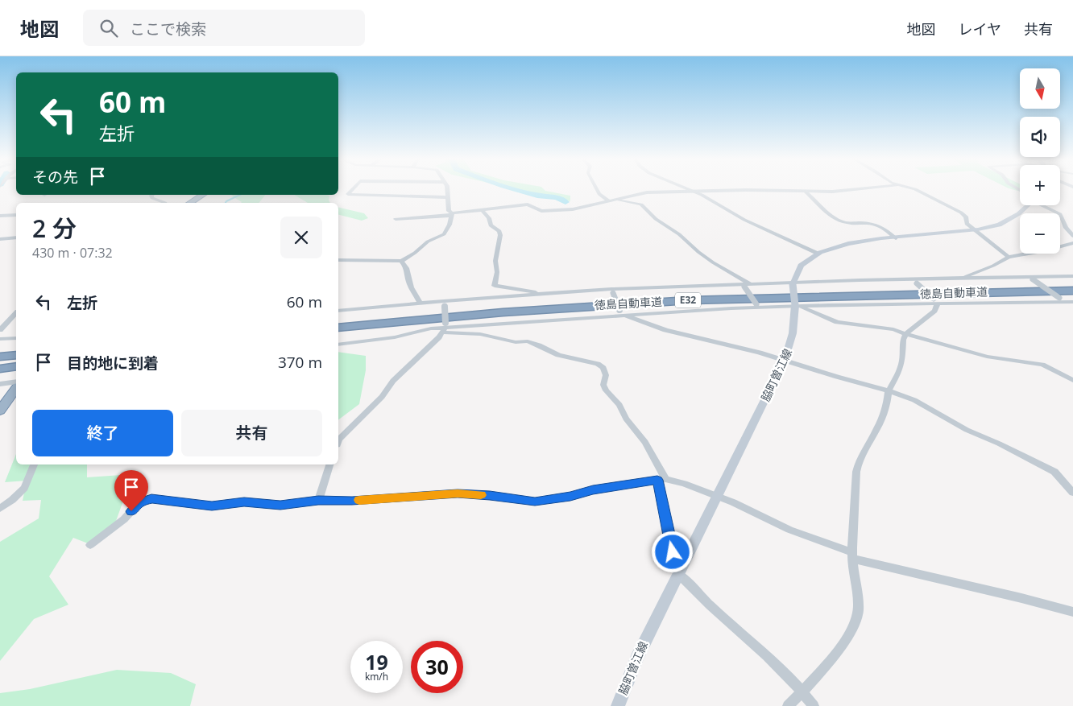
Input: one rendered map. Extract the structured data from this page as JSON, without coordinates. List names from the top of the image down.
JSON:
{
  "streets": {
    "highway": ["徳島自動車道", "E32"],
    "main road": ["脇町曽江線"]
  },
  "north": "bottom",
  "page": {
    "header": "地図",
    "search": "ここで検索",
    "nav": ["地図", "レイヤ", "共有"],
    "map_buttons": ["+", "−"],
    "turn": ["60 m", "左折"],
    "then": "その先",
    "heading": ["2 分", "430 m · 07:32"],
    "list": [
      {
        "name": "左折",
        "value": "60 m"
      },
      {
        "name": "目的地に到着",
        "value": "370 m"
      }
    ],
    "buttons": ["終了", "共有"],
    "speed": "19 km/h",
    "limit": "30"
  }
}
